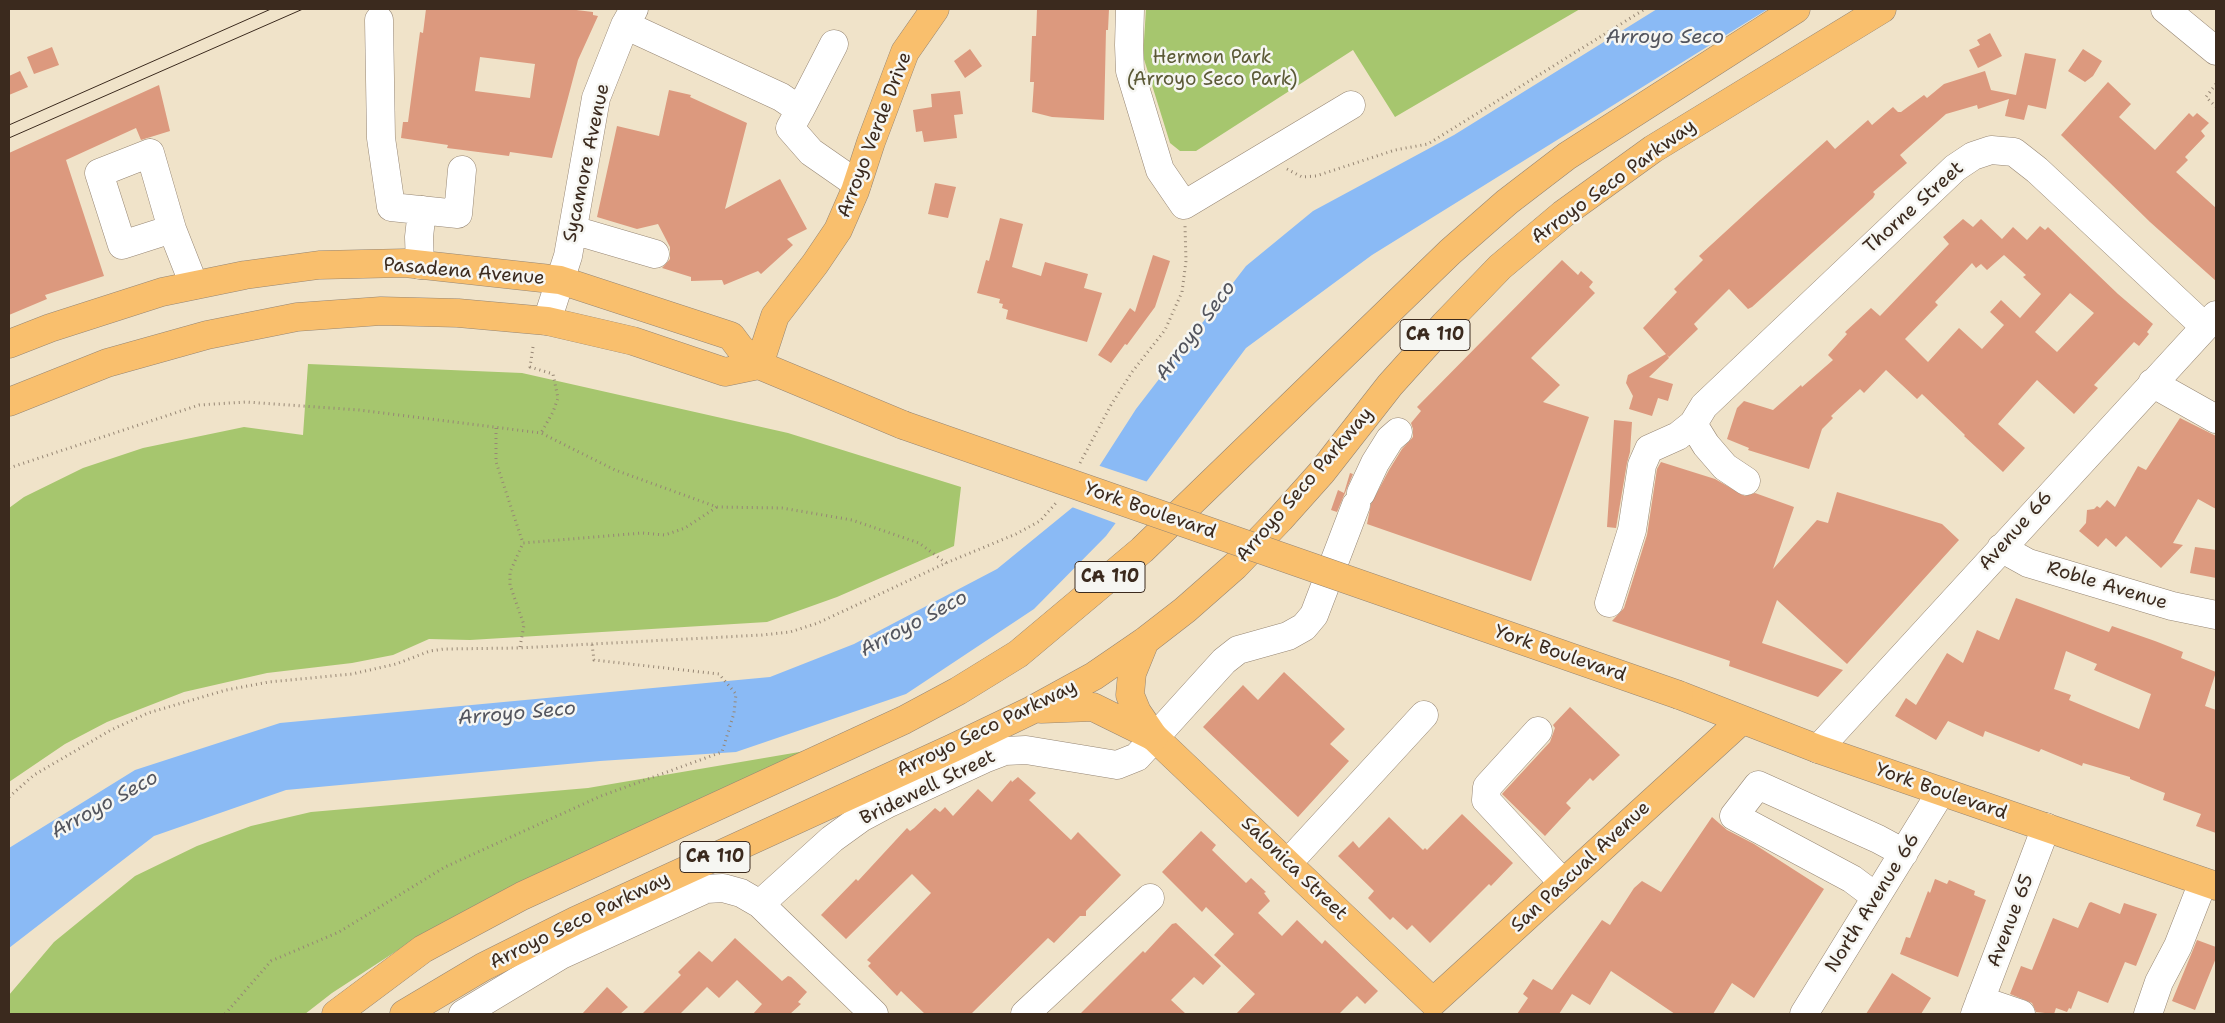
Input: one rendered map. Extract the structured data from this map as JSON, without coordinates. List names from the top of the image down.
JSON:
{
  "streets": {
    "main road": [
      "Arroyo Verde Drive",
      "Arroyo Seco Parkway",
      "Pasadena Avenue",
      "CA 110",
      "York Boulevard",
      "San Pascual Avenue",
      "Salonica Street"
    ],
    "street": [
      "Sycamore Avenue",
      "Thorne Street",
      "Avenue 66",
      "Roble Avenue",
      "Bridewell Street",
      "North Avenue 66",
      "Avenue 65"
    ]
  },
  "crossings": [
    ["Arroyo Verde Drive", "Pasadena Avenue"],
    ["Sycamore Avenue", "Pasadena Avenue"],
    ["Thorne Street", "Avenue 66"],
    ["Pasadena Avenue", "York Boulevard"],
    ["York Boulevard", "Avenue 66"],
    ["York Boulevard", "San Pascual Avenue"],
    ["York Boulevard", "North Avenue 66"],
    ["York Boulevard", "Avenue 65"],
    ["Avenue 66", "Roble Avenue"],
    ["Bridewell Street", "Salonica Street"],
    ["San Pascual Avenue", "Salonica Street"]
  ],
  "water": ["Arroyo Seco"],
  "parks": ["Hermon Park (Arroyo Seco Park)"]
}
